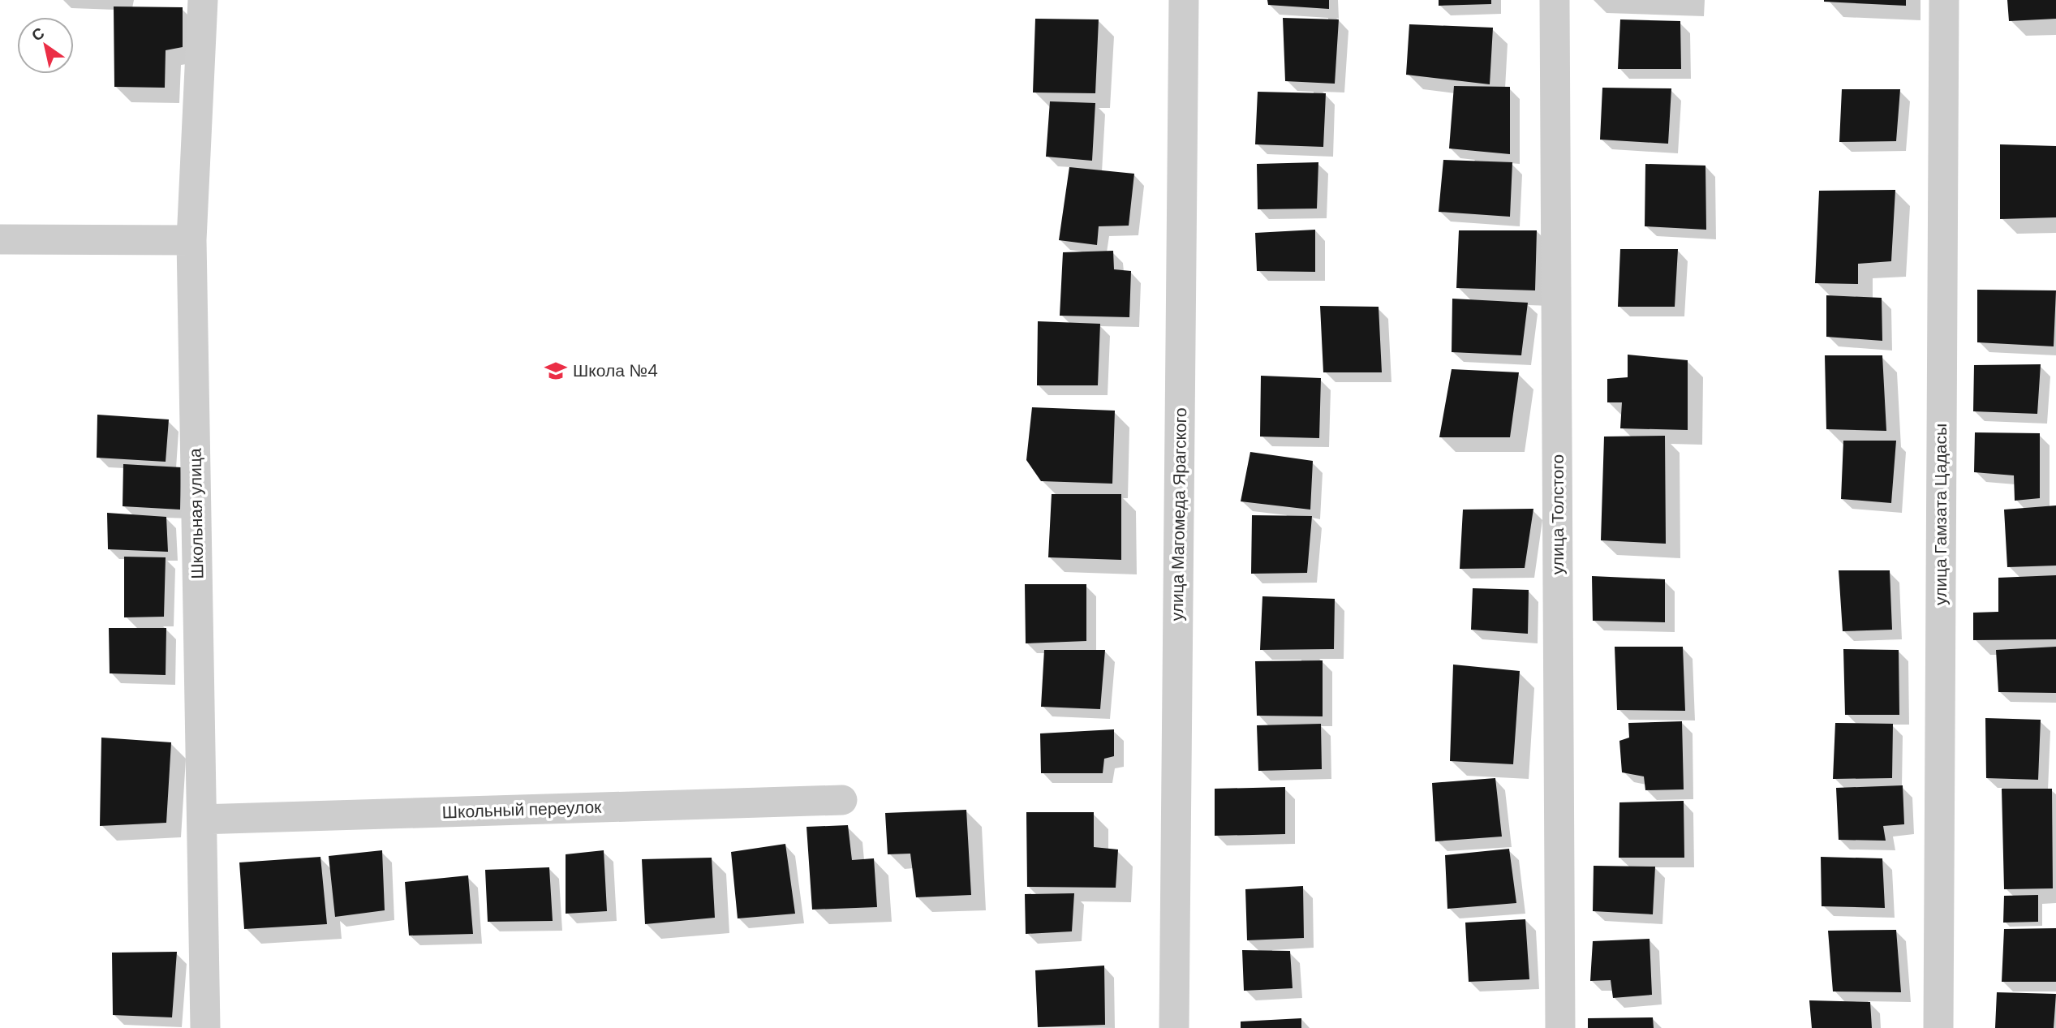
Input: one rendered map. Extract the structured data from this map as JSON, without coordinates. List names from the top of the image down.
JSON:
{
  "streets": {
    "street": [
      "Школьная улица",
      "улица Магомеда Ярагского",
      "улица Толстого",
      "улица Гамзата Цадасы",
      "Школьный переулок"
    ]
  },
  "crossings": [
    ["Школьная улица", "Школьный переулок"]
  ],
  "places": {
    "school or university": ["Школа №4"]
  },
  "north": "top left"
}
